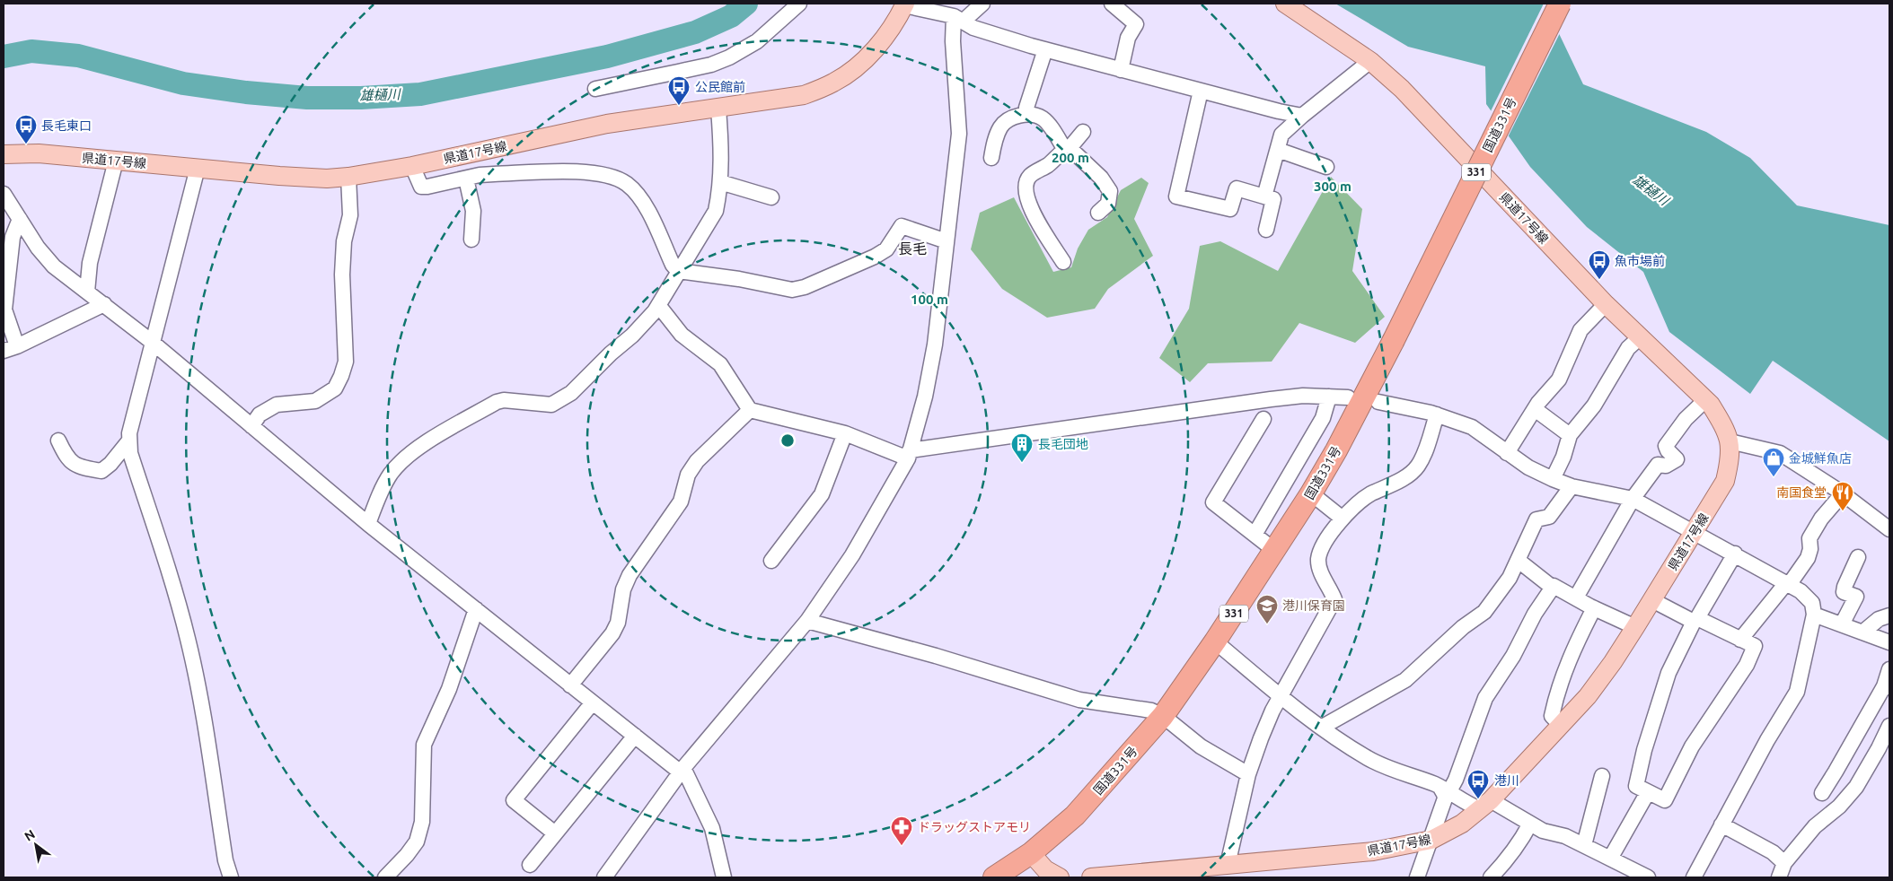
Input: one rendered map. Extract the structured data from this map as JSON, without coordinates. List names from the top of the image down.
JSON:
{
  "streets": {
    "highway": ["国道331号", "331"],
    "main road": ["県道17号線"]
  },
  "districts": ["長毛"],
  "water": ["雄樋川"],
  "places": {
    "bus stop": [
      "公民館前",
      "長毛東口",
      "魚市場前",
      "港川"
    ],
    "building": ["長毛団地"],
    "shop": ["金城鮮魚店"],
    "restaurant": ["南国食堂"],
    "school or university": ["港川保育園"],
    "pharmacy": ["ドラッグストアモリ"]
  },
  "north": "top left",
  "rings": ["200 m", "300 m", "100 m"]
}
